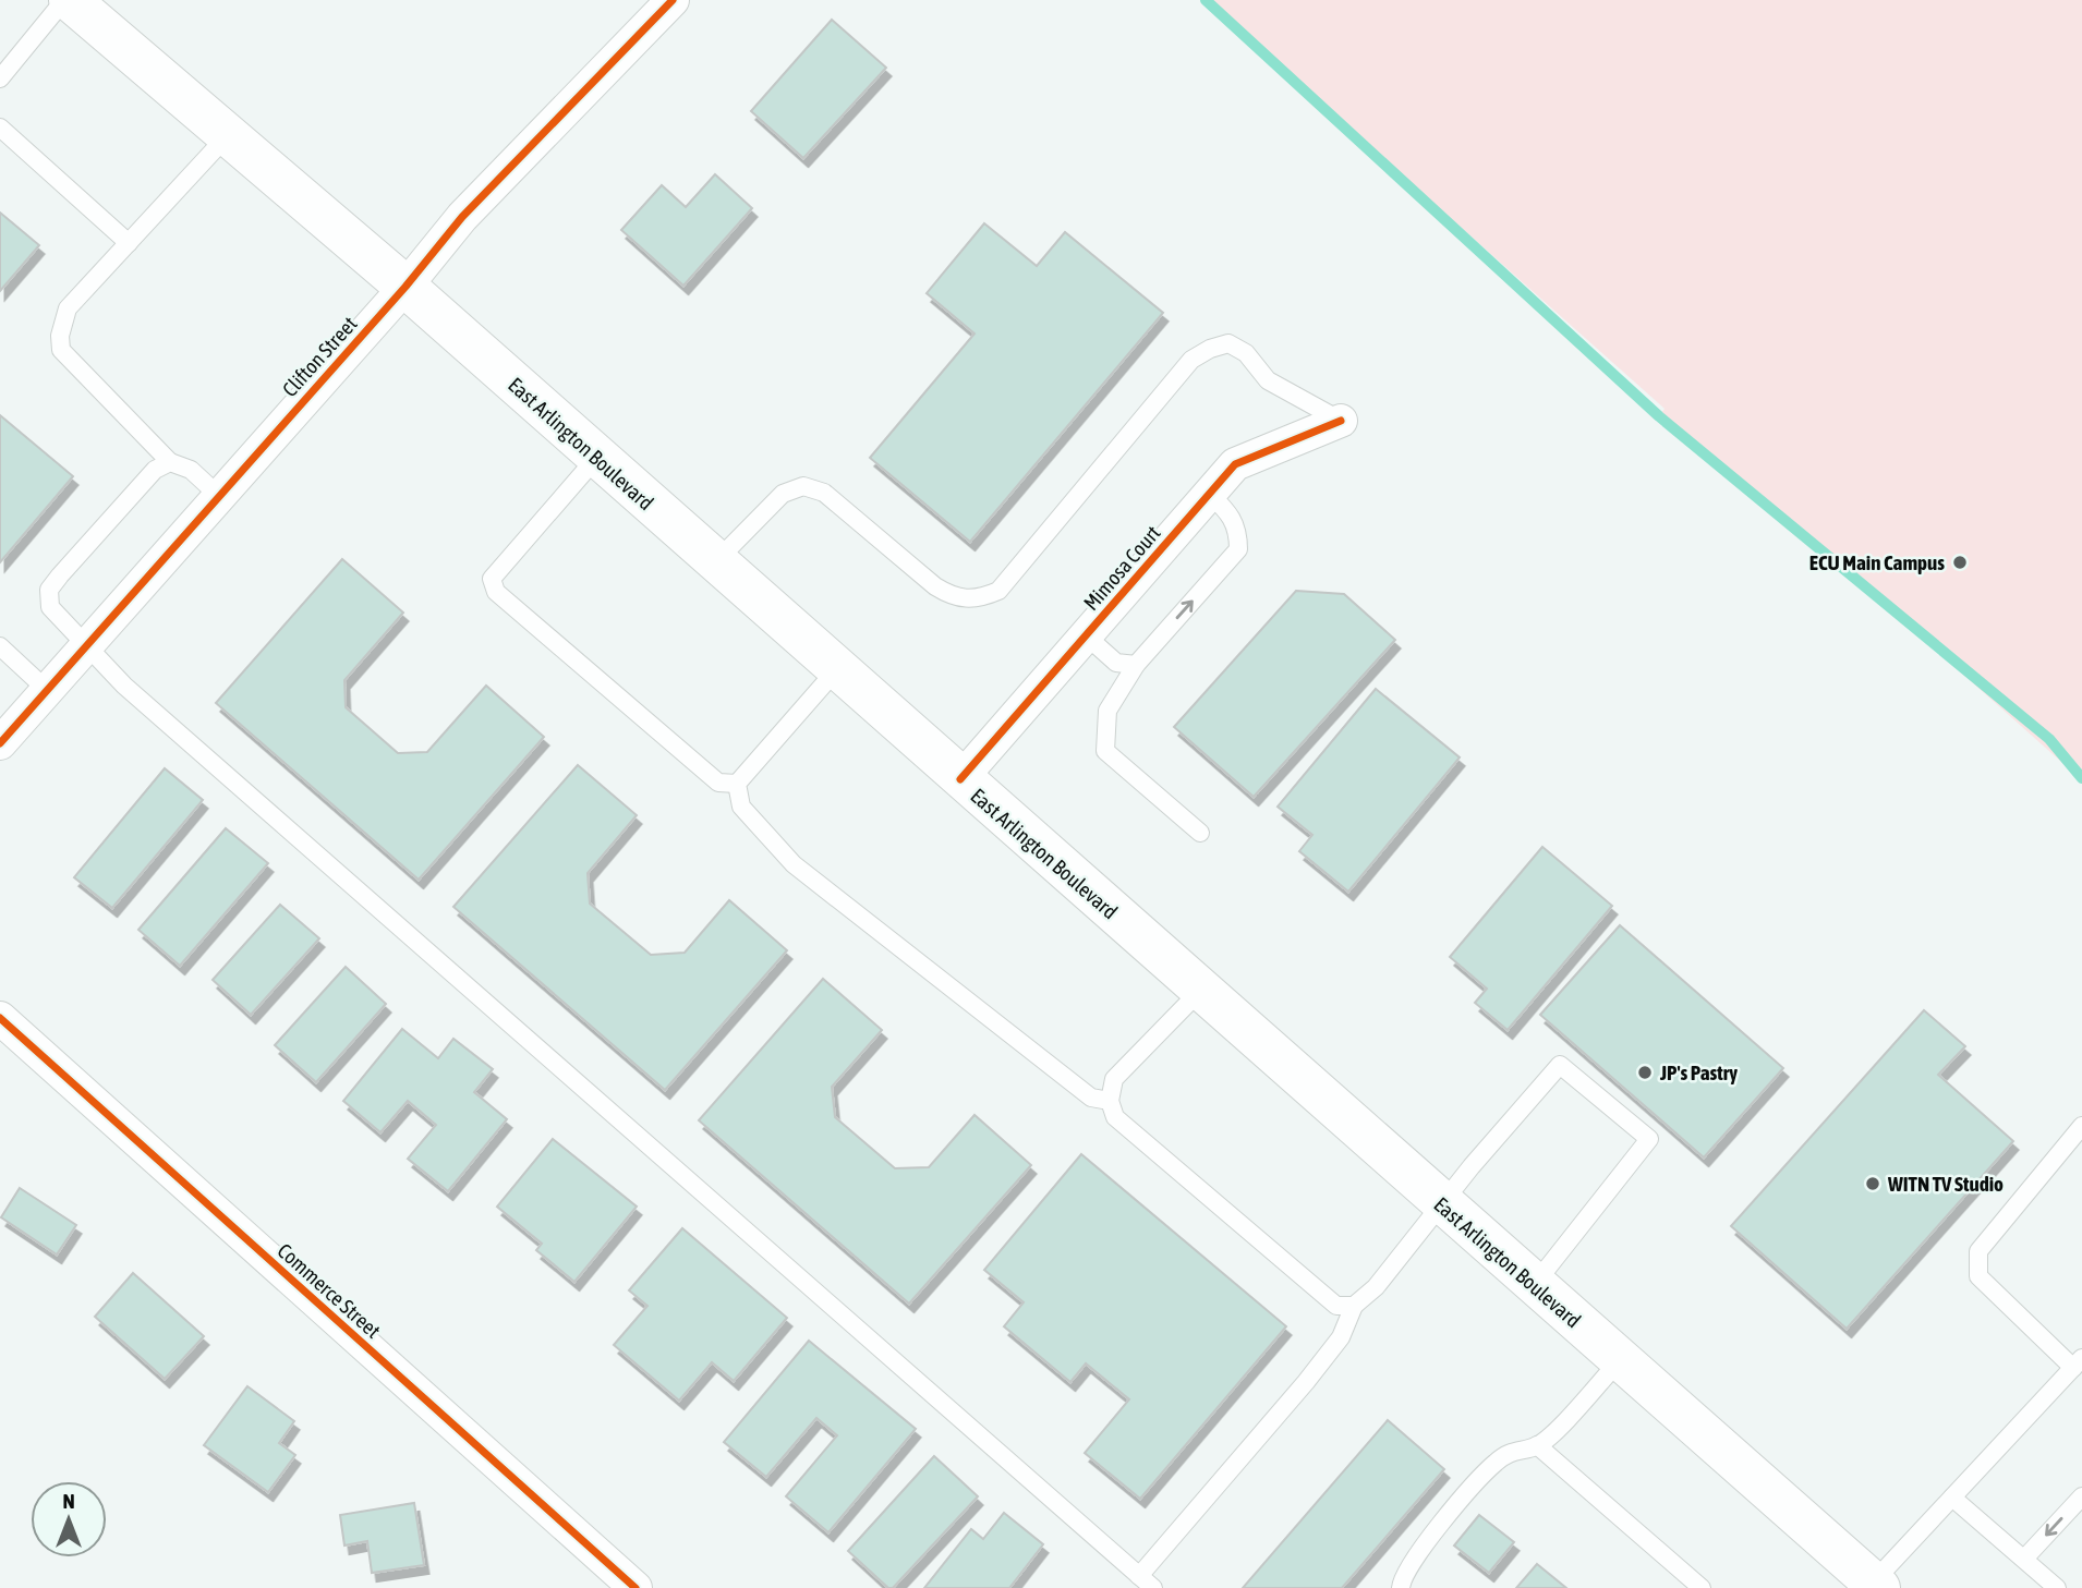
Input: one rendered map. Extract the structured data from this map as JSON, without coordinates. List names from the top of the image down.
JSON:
{
  "streets": {
    "main road": ["East Arlington Boulevard"],
    "street": ["Clifton Street", "Mimosa Court", "Commerce Street"]
  },
  "crossings": [
    ["Clifton Street", "East Arlington Boulevard"],
    ["East Arlington Boulevard", "Mimosa Court"]
  ],
  "places": ["ECU Main Campus", "JP's Pastry", "WITN TV Studio"],
  "north": "top"
}
